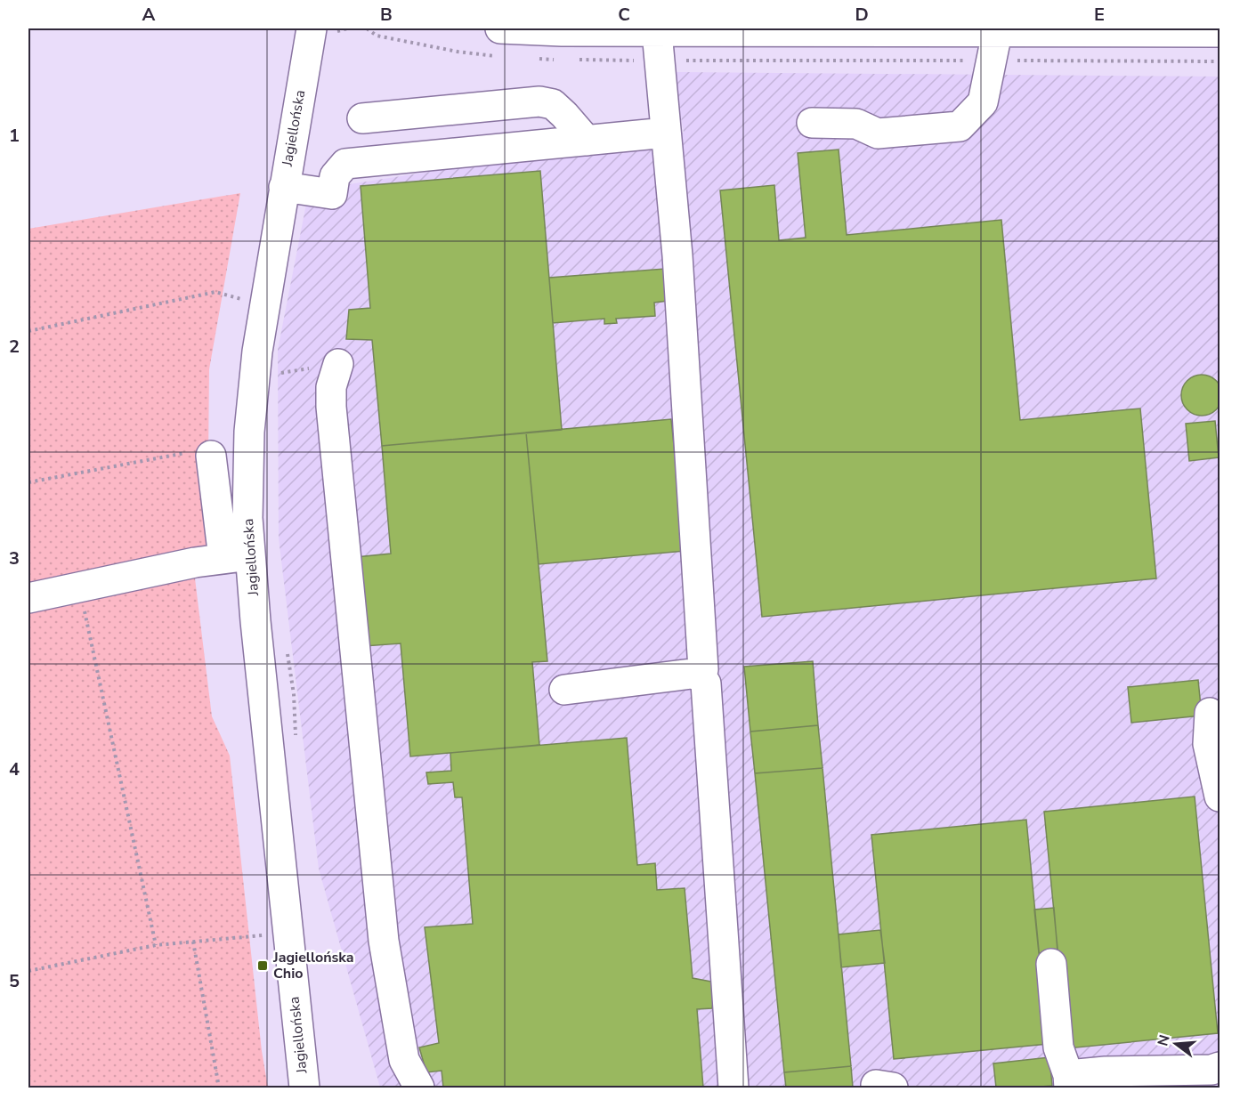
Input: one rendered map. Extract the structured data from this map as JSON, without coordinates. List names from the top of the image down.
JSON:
{
  "streets": {
    "street": ["Jagiellońska"]
  },
  "places": {
    "transit": ["Jagiellońska Chio"]
  },
  "north": "left",
  "grid": {
    "columns": [
      "A",
      "B",
      "C",
      "D",
      "E"
    ],
    "rows": [
      "1",
      "2",
      "3",
      "4",
      "5"
    ]
  }
}
